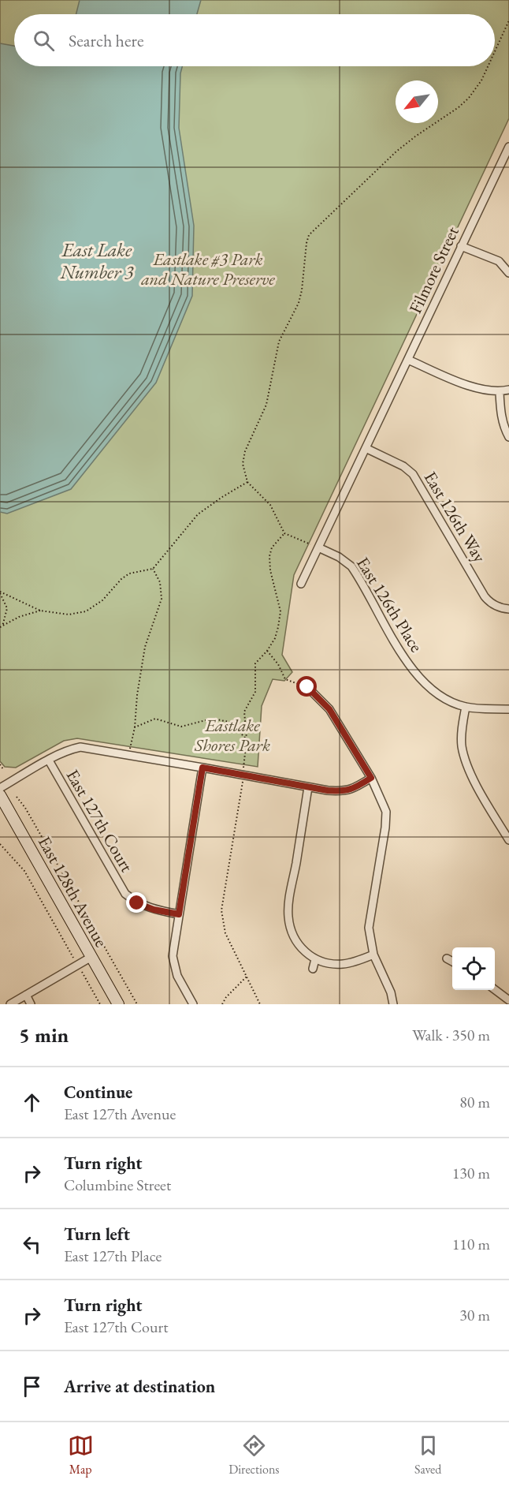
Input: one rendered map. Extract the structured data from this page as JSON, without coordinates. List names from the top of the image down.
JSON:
{
  "streets": {
    "main road": ["East 128th Avenue"],
    "street": [
      "Filmore Street",
      "East 126th Way",
      "East 126th Place",
      "East 127th Court"
    ]
  },
  "crossings": [
    ["Filmore Street", "East 126th Way"]
  ],
  "water": ["East Lake Number 3"],
  "parks": ["Eastlake #3 Park and Nature Preserve", "Eastlake Shores Park"],
  "north": "bottom left",
  "page": {
    "search": "Search here",
    "heading": ["5 min", "Walk · 350 m"],
    "list": [
      ["Continue", "East 127th Avenue", "80 m"],
      ["Turn right", "Columbine Street", "130 m"],
      ["Turn left", "East 127th Place", "110 m"],
      ["Turn right", "East 127th Court", "30 m"],
      "Arrive at destination"
    ],
    "nav": ["Map", "Directions", "Saved"]
  }
}
